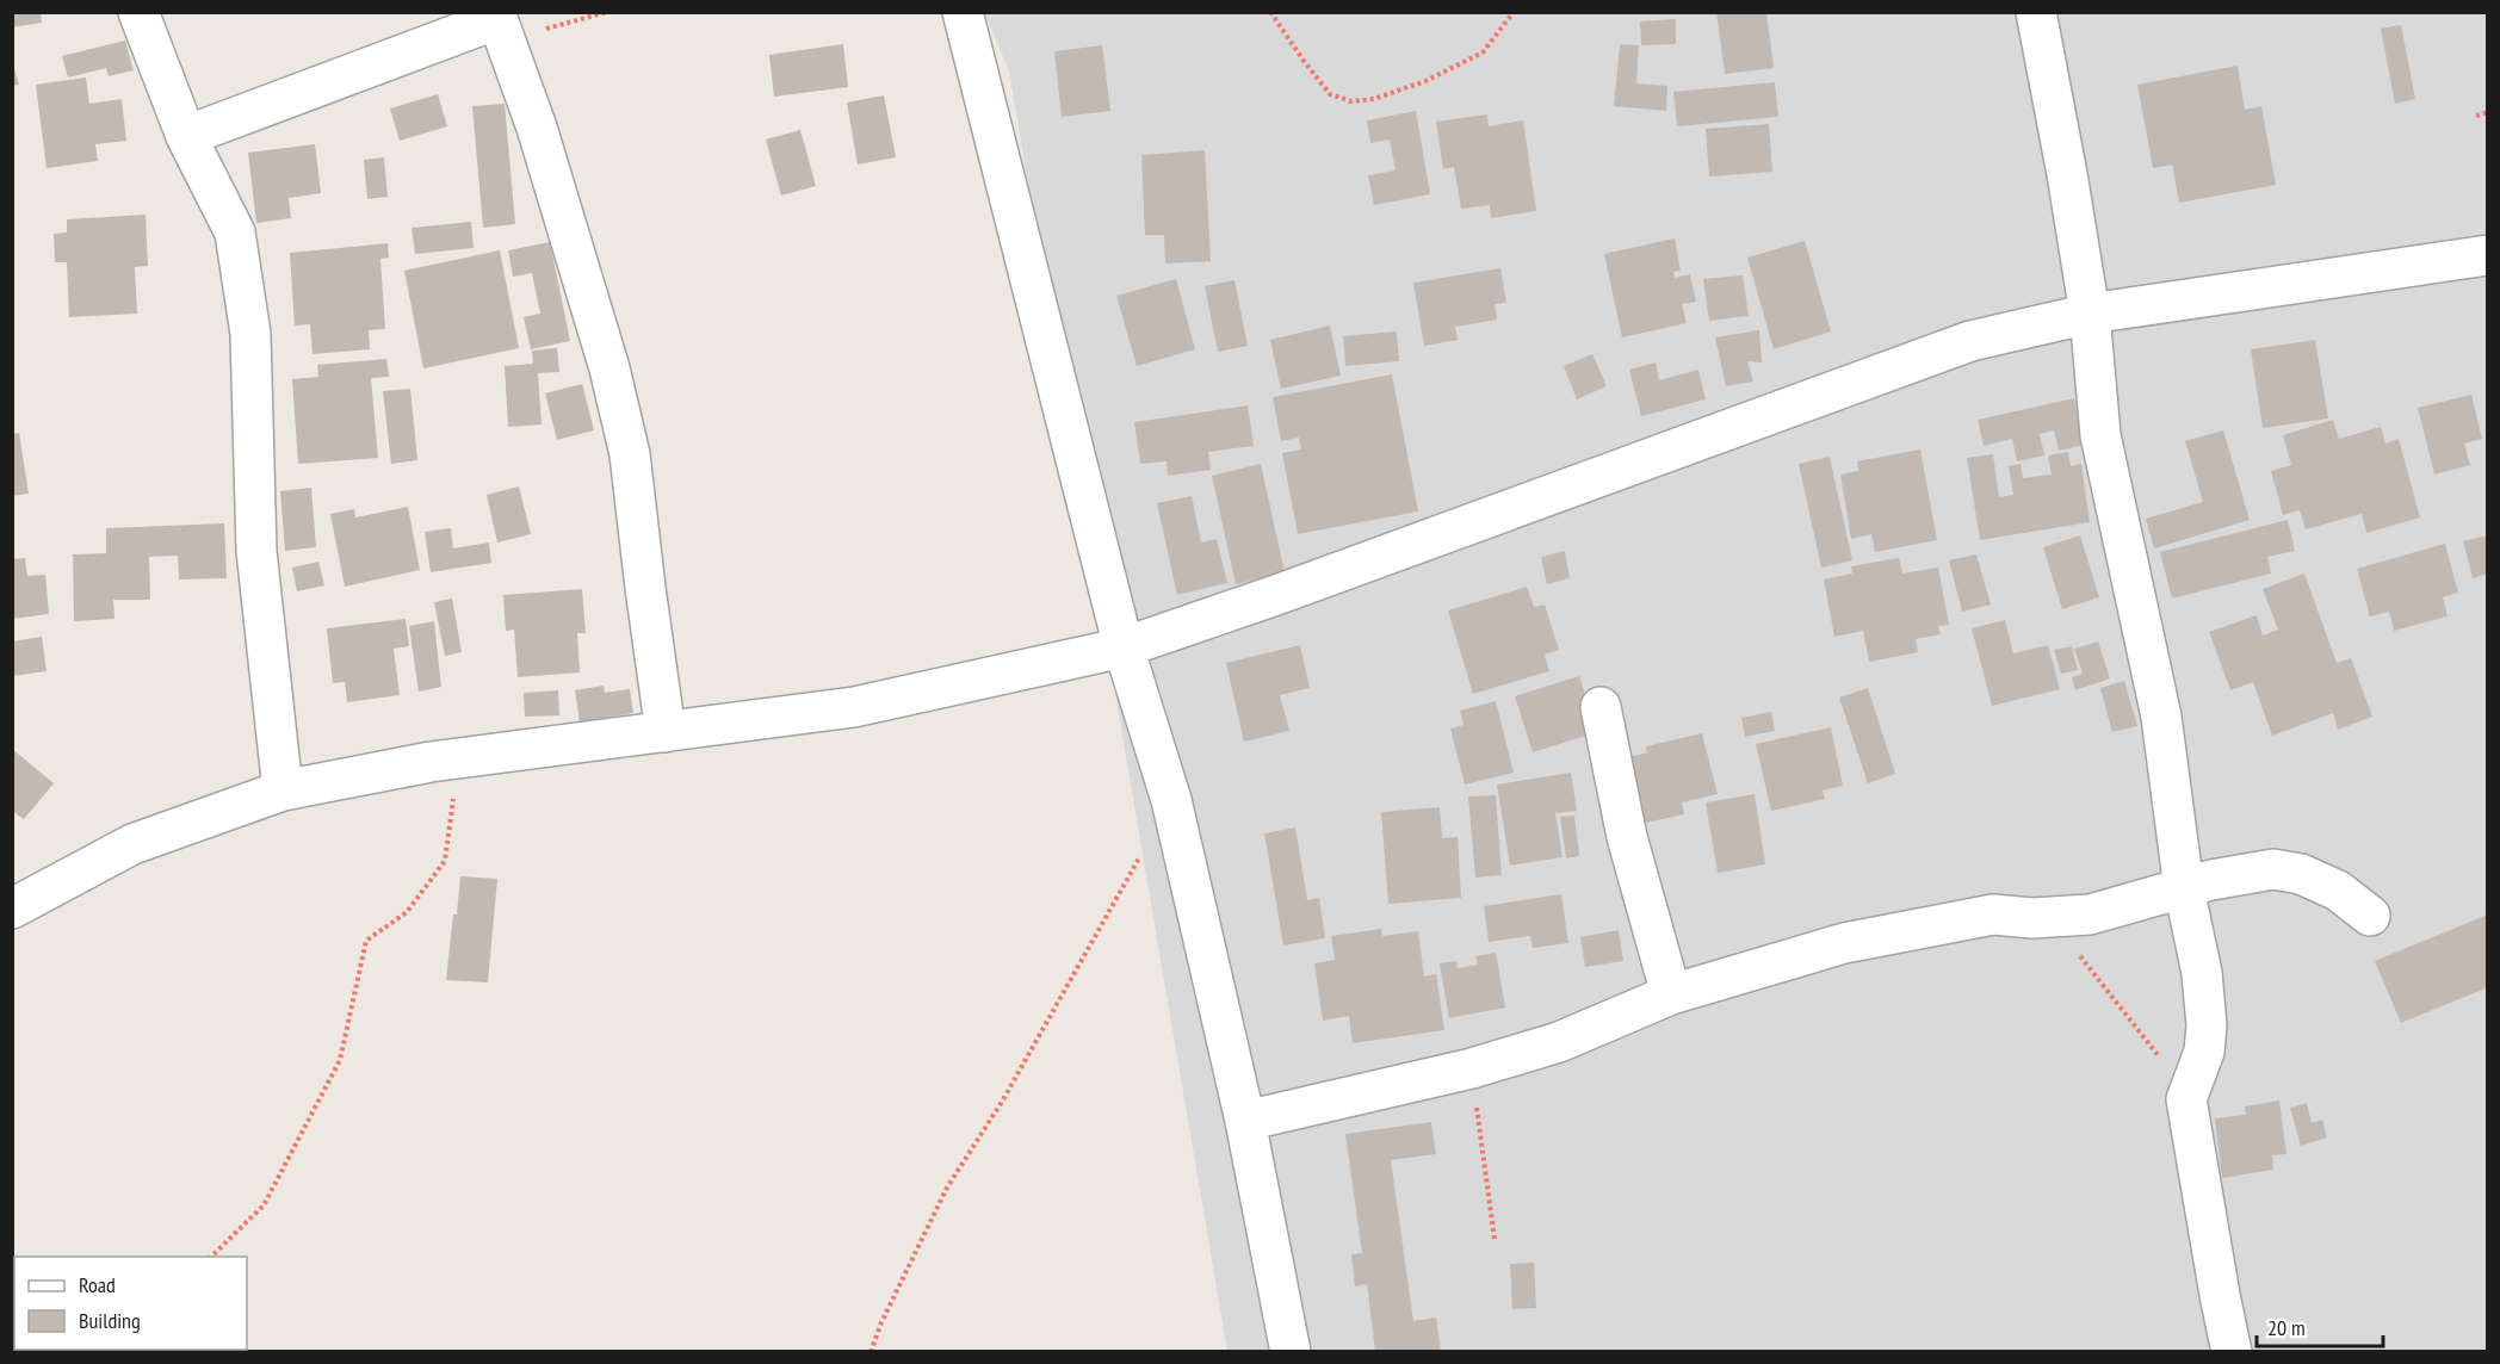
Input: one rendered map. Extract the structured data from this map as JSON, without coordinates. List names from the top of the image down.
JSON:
{
  "legend": ["Road", "Building"],
  "scale_bar": "20 m"
}
